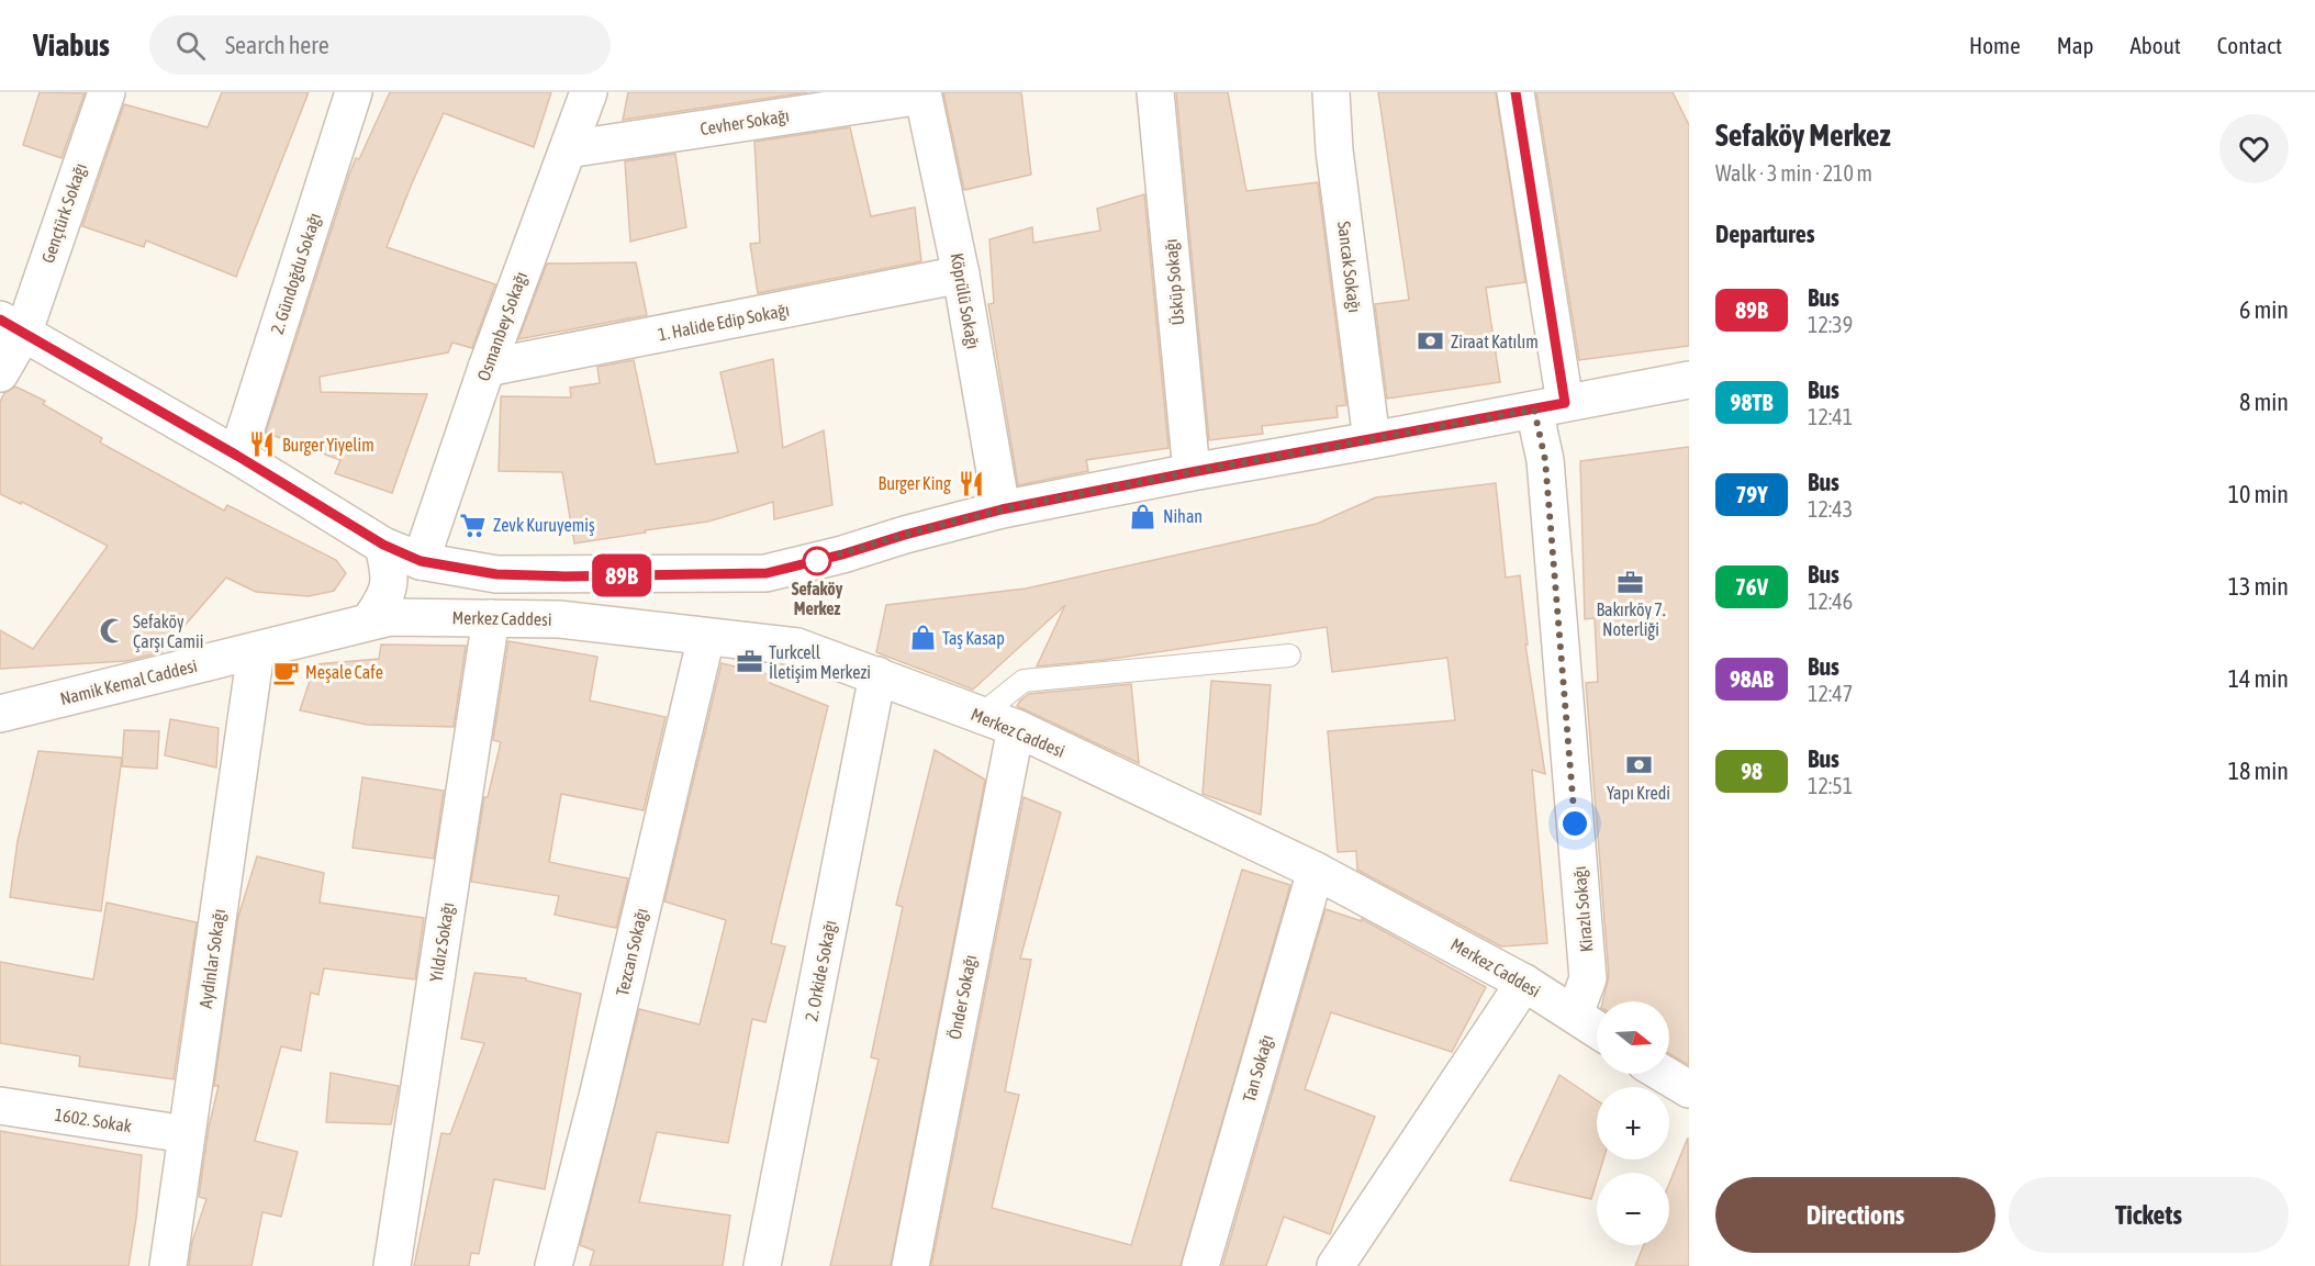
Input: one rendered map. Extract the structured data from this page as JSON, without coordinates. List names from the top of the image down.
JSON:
{
  "streets": {
    "street": [
      "Cevher Sokağı",
      "Gençtürk Sokağı",
      "Sancak Sokağı",
      "2. Gündoğdu Sokağı",
      "Üsküp Sokağı",
      "Köprülü Sokağı",
      "1. Halide Edip Sokağı",
      "Osmanbey Sokağı",
      "Merkez Caddesi",
      "Namik Kemal Caddesi",
      "Kirazlı Sokağı",
      "Yıldız Sokağı",
      "Tezcan Sokağı",
      "Aydinlar Sokağı",
      "2. Orkide Sokağı",
      "Önder Sokağı",
      "Tan Sokağı",
      "1602. Sokak"
    ]
  },
  "crossings": [
    ["Cevher Sokağı", "Köprülü Sokağı"],
    ["Cevher Sokağı", "Osmanbey Sokağı"],
    ["Köprülü Sokağı", "1. Halide Edip Sokağı"],
    ["1. Halide Edip Sokağı", "Osmanbey Sokağı"],
    ["Merkez Caddesi", "Namik Kemal Caddesi"],
    ["Merkez Caddesi", "Kirazlı Sokağı"],
    ["Merkez Caddesi", "Yıldız Sokağı"],
    ["Merkez Caddesi", "Tezcan Sokağı"],
    ["Merkez Caddesi", "2. Orkide Sokağı"],
    ["Merkez Caddesi", "Önder Sokağı"],
    ["Merkez Caddesi", "Tan Sokağı"],
    ["Namik Kemal Caddesi", "Aydinlar Sokağı"],
    ["Aydinlar Sokağı", "1602. Sokak"]
  ],
  "places": {
    "bank": ["Ziraat Katılım", "Yapı Kredi"],
    "restaurant": ["Burger Yiyelim", "Burger King"],
    "shop": ["Nihan", "Taş Kasap"],
    "supermarket": ["Zevk Kuruyemiş"],
    "other": ["Sefaköy Merkez"],
    "office": ["Bakırköy 7. Noterliği", "Turkcell İletişim Merkezi"],
    "mosque": ["Sefaköy Çarşı Camii"],
    "cafe": ["Meşale Cafe"]
  },
  "lines": ["bus line 89B"],
  "north": "right",
  "page": {
    "header": "Viabus",
    "search": "Search here",
    "nav": [
      "Home",
      "Map",
      "About",
      "Contact"
    ],
    "on_map": "89B",
    "heading": [
      ["Sefaköy Merkez", "Walk · 3 min · 210 m"],
      "Departures"
    ],
    "list": [
      {
        "mark": "89B",
        "name": "Bus",
        "note": "12:39",
        "value": "6 min"
      },
      {
        "mark": "98TB",
        "name": "Bus",
        "note": "12:41",
        "value": "8 min"
      },
      {
        "mark": "79Y",
        "name": "Bus",
        "note": "12:43",
        "value": "10 min"
      },
      {
        "mark": "76V",
        "name": "Bus",
        "note": "12:46",
        "value": "13 min"
      },
      {
        "mark": "98AB",
        "name": "Bus",
        "note": "12:47",
        "value": "14 min"
      },
      {
        "mark": "98",
        "name": "Bus",
        "note": "12:51",
        "value": "18 min"
      }
    ],
    "map_buttons": ["+", "−"],
    "buttons": ["Directions", "Tickets"]
  }
}
